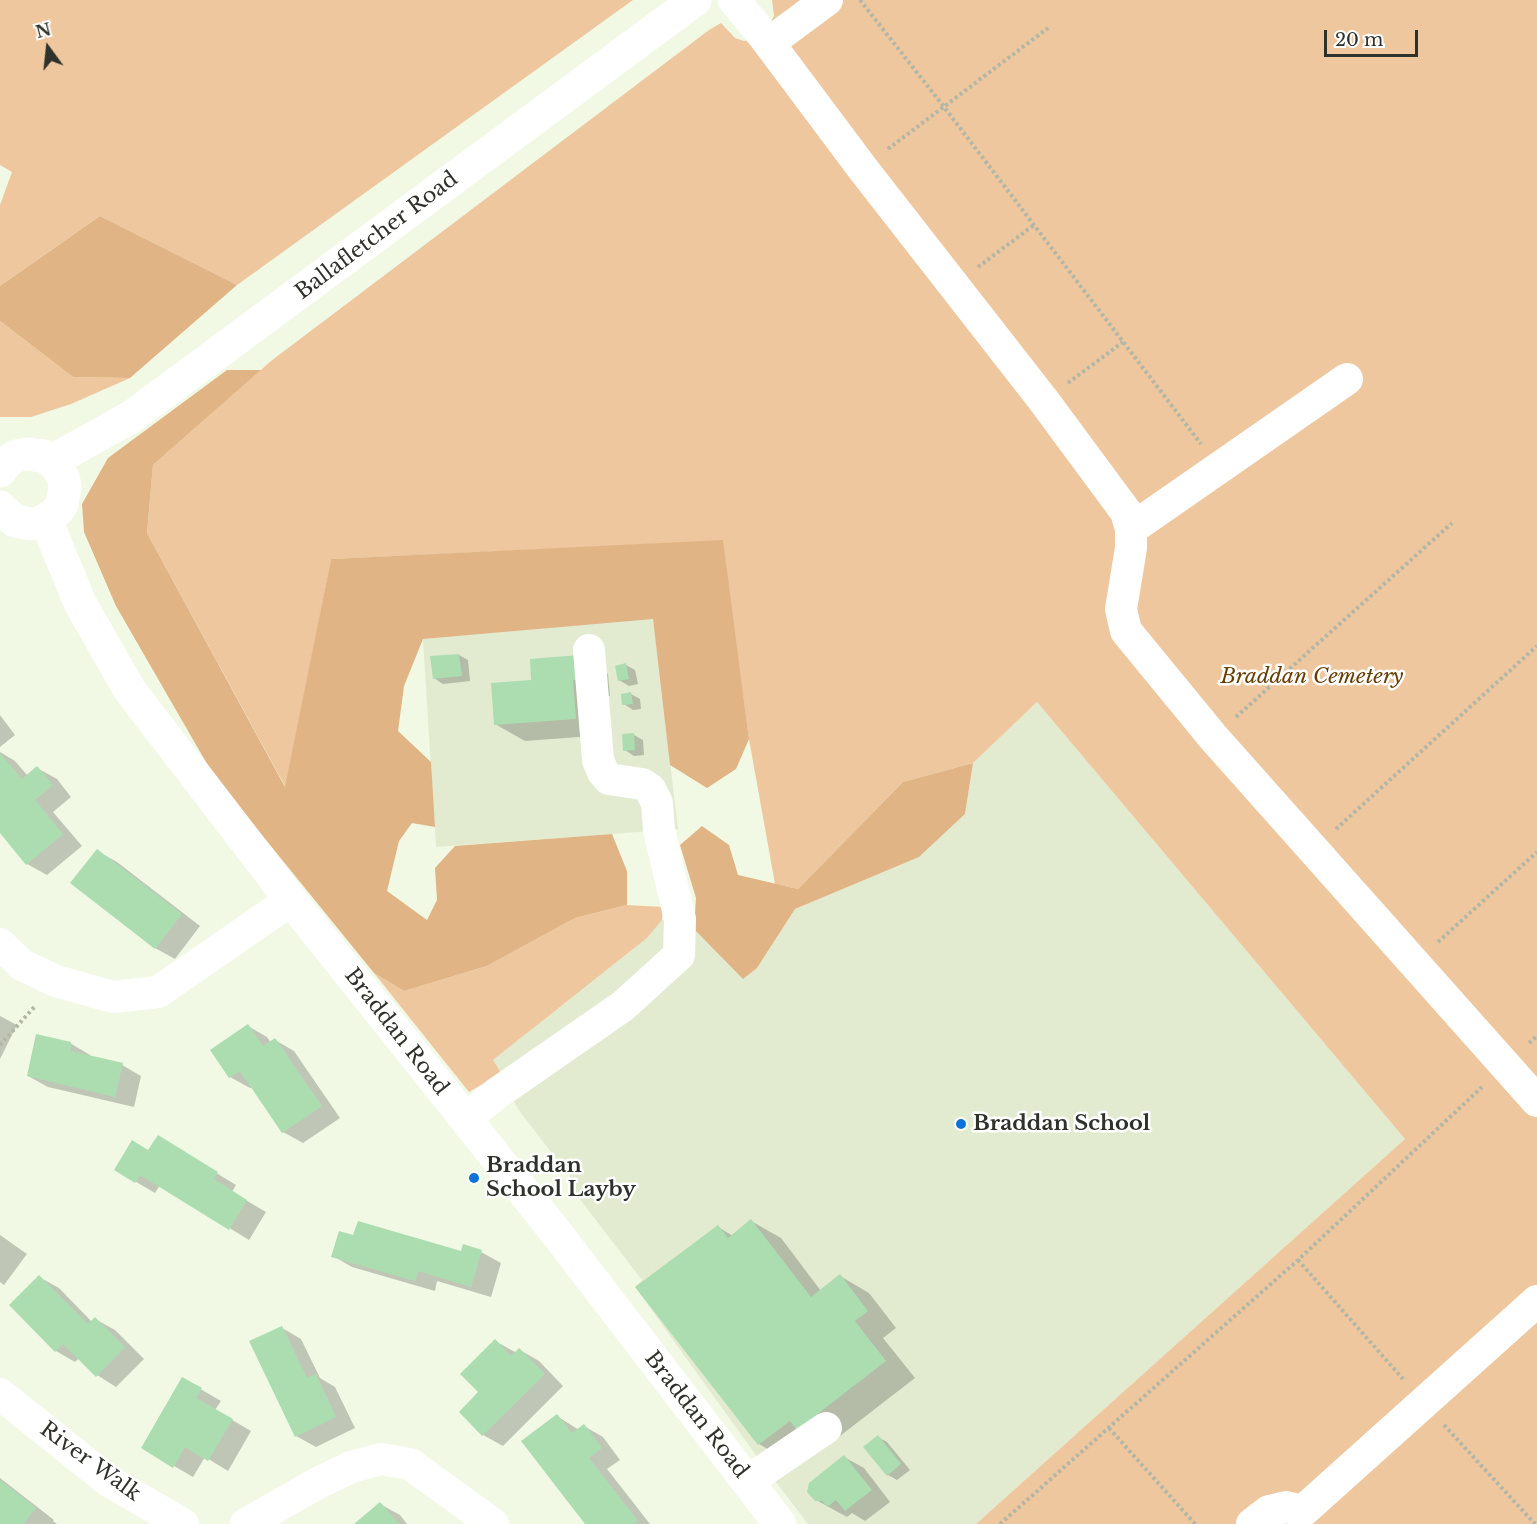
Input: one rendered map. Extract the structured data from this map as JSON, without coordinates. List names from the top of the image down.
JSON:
{
  "streets": {
    "highway": ["Ballafletcher Road", "Braddan Road"],
    "street": ["River Walk"]
  },
  "parks": ["Braddan Cemetery"],
  "places": ["Braddan School", "Braddan School Layby"],
  "scale_bar": "20 m",
  "north": "top"
}
